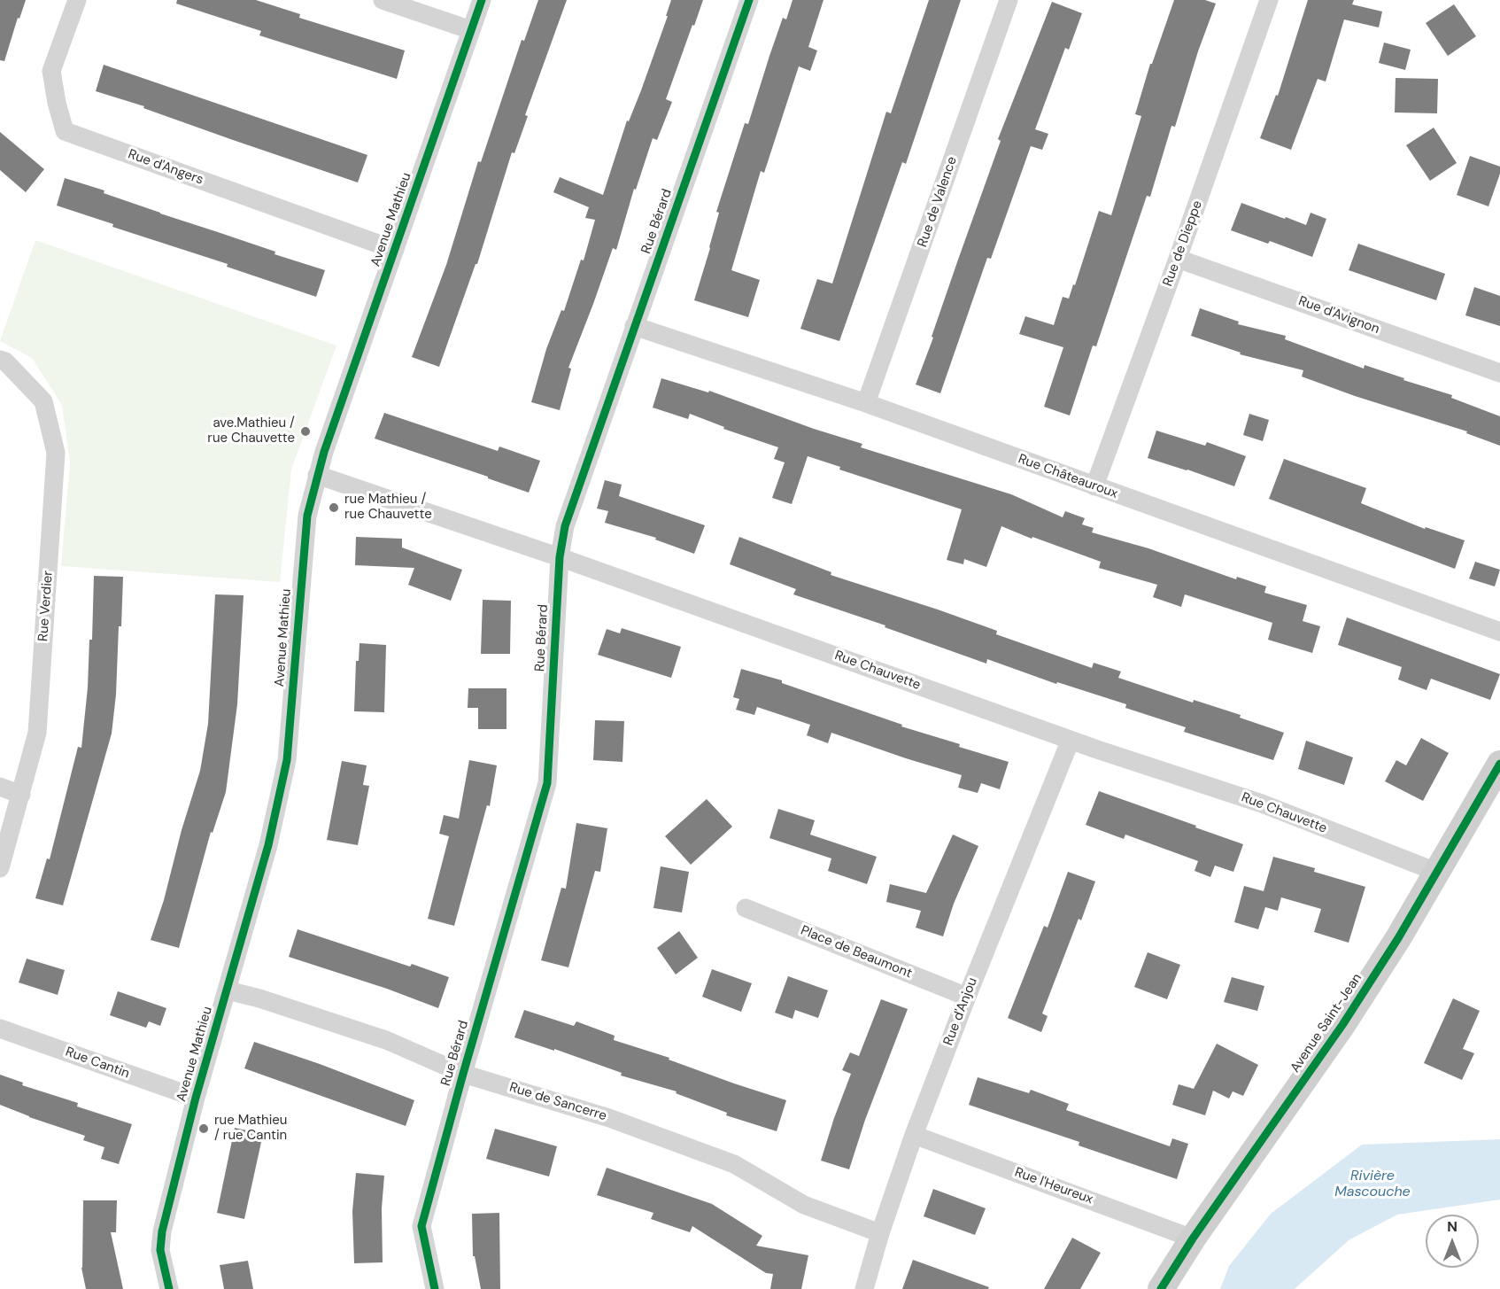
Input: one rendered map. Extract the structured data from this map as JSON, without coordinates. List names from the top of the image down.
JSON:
{
  "streets": {
    "street": [
      "Rue d'Angers",
      "Rue de Valence",
      "Avenue Mathieu",
      "Rue Bérard",
      "Rue de Dieppe",
      "Rue d'Avignon",
      "Rue Châteauroux",
      "Rue Verdier",
      "Rue Chauvette",
      "Place de Beaumont",
      "Rue d'Anjou",
      "Avenue Saint-Jean",
      "Rue Cantin",
      "Rue de Sancerre",
      "Rue l'Heureux"
    ]
  },
  "crossings": [
    ["Rue d'Angers", "Avenue Mathieu"],
    ["Rue de Valence", "Rue Châteauroux"],
    ["Avenue Mathieu", "Rue Chauvette"],
    ["Avenue Mathieu", "Rue Cantin"],
    ["Avenue Mathieu", "Rue de Sancerre"],
    ["Rue Bérard", "Rue Châteauroux"],
    ["Rue Bérard", "Rue Chauvette"],
    ["Rue Bérard", "Rue de Sancerre"],
    ["Rue de Dieppe", "Rue d'Avignon"],
    ["Rue de Dieppe", "Rue Châteauroux"],
    ["Rue Chauvette", "Rue d'Anjou"],
    ["Rue Chauvette", "Avenue Saint-Jean"],
    ["Place de Beaumont", "Rue d'Anjou"],
    ["Rue d'Anjou", "Rue de Sancerre"],
    ["Rue d'Anjou", "Rue l'Heureux"],
    ["Avenue Saint-Jean", "Rue l'Heureux"]
  ],
  "water": ["Rivière Mascouche"],
  "places": ["ave.Mathieu / rue Chauvette", "rue Mathieu / rue Chauvette", "rue Mathieu / rue Cantin"],
  "north": "top"
}
